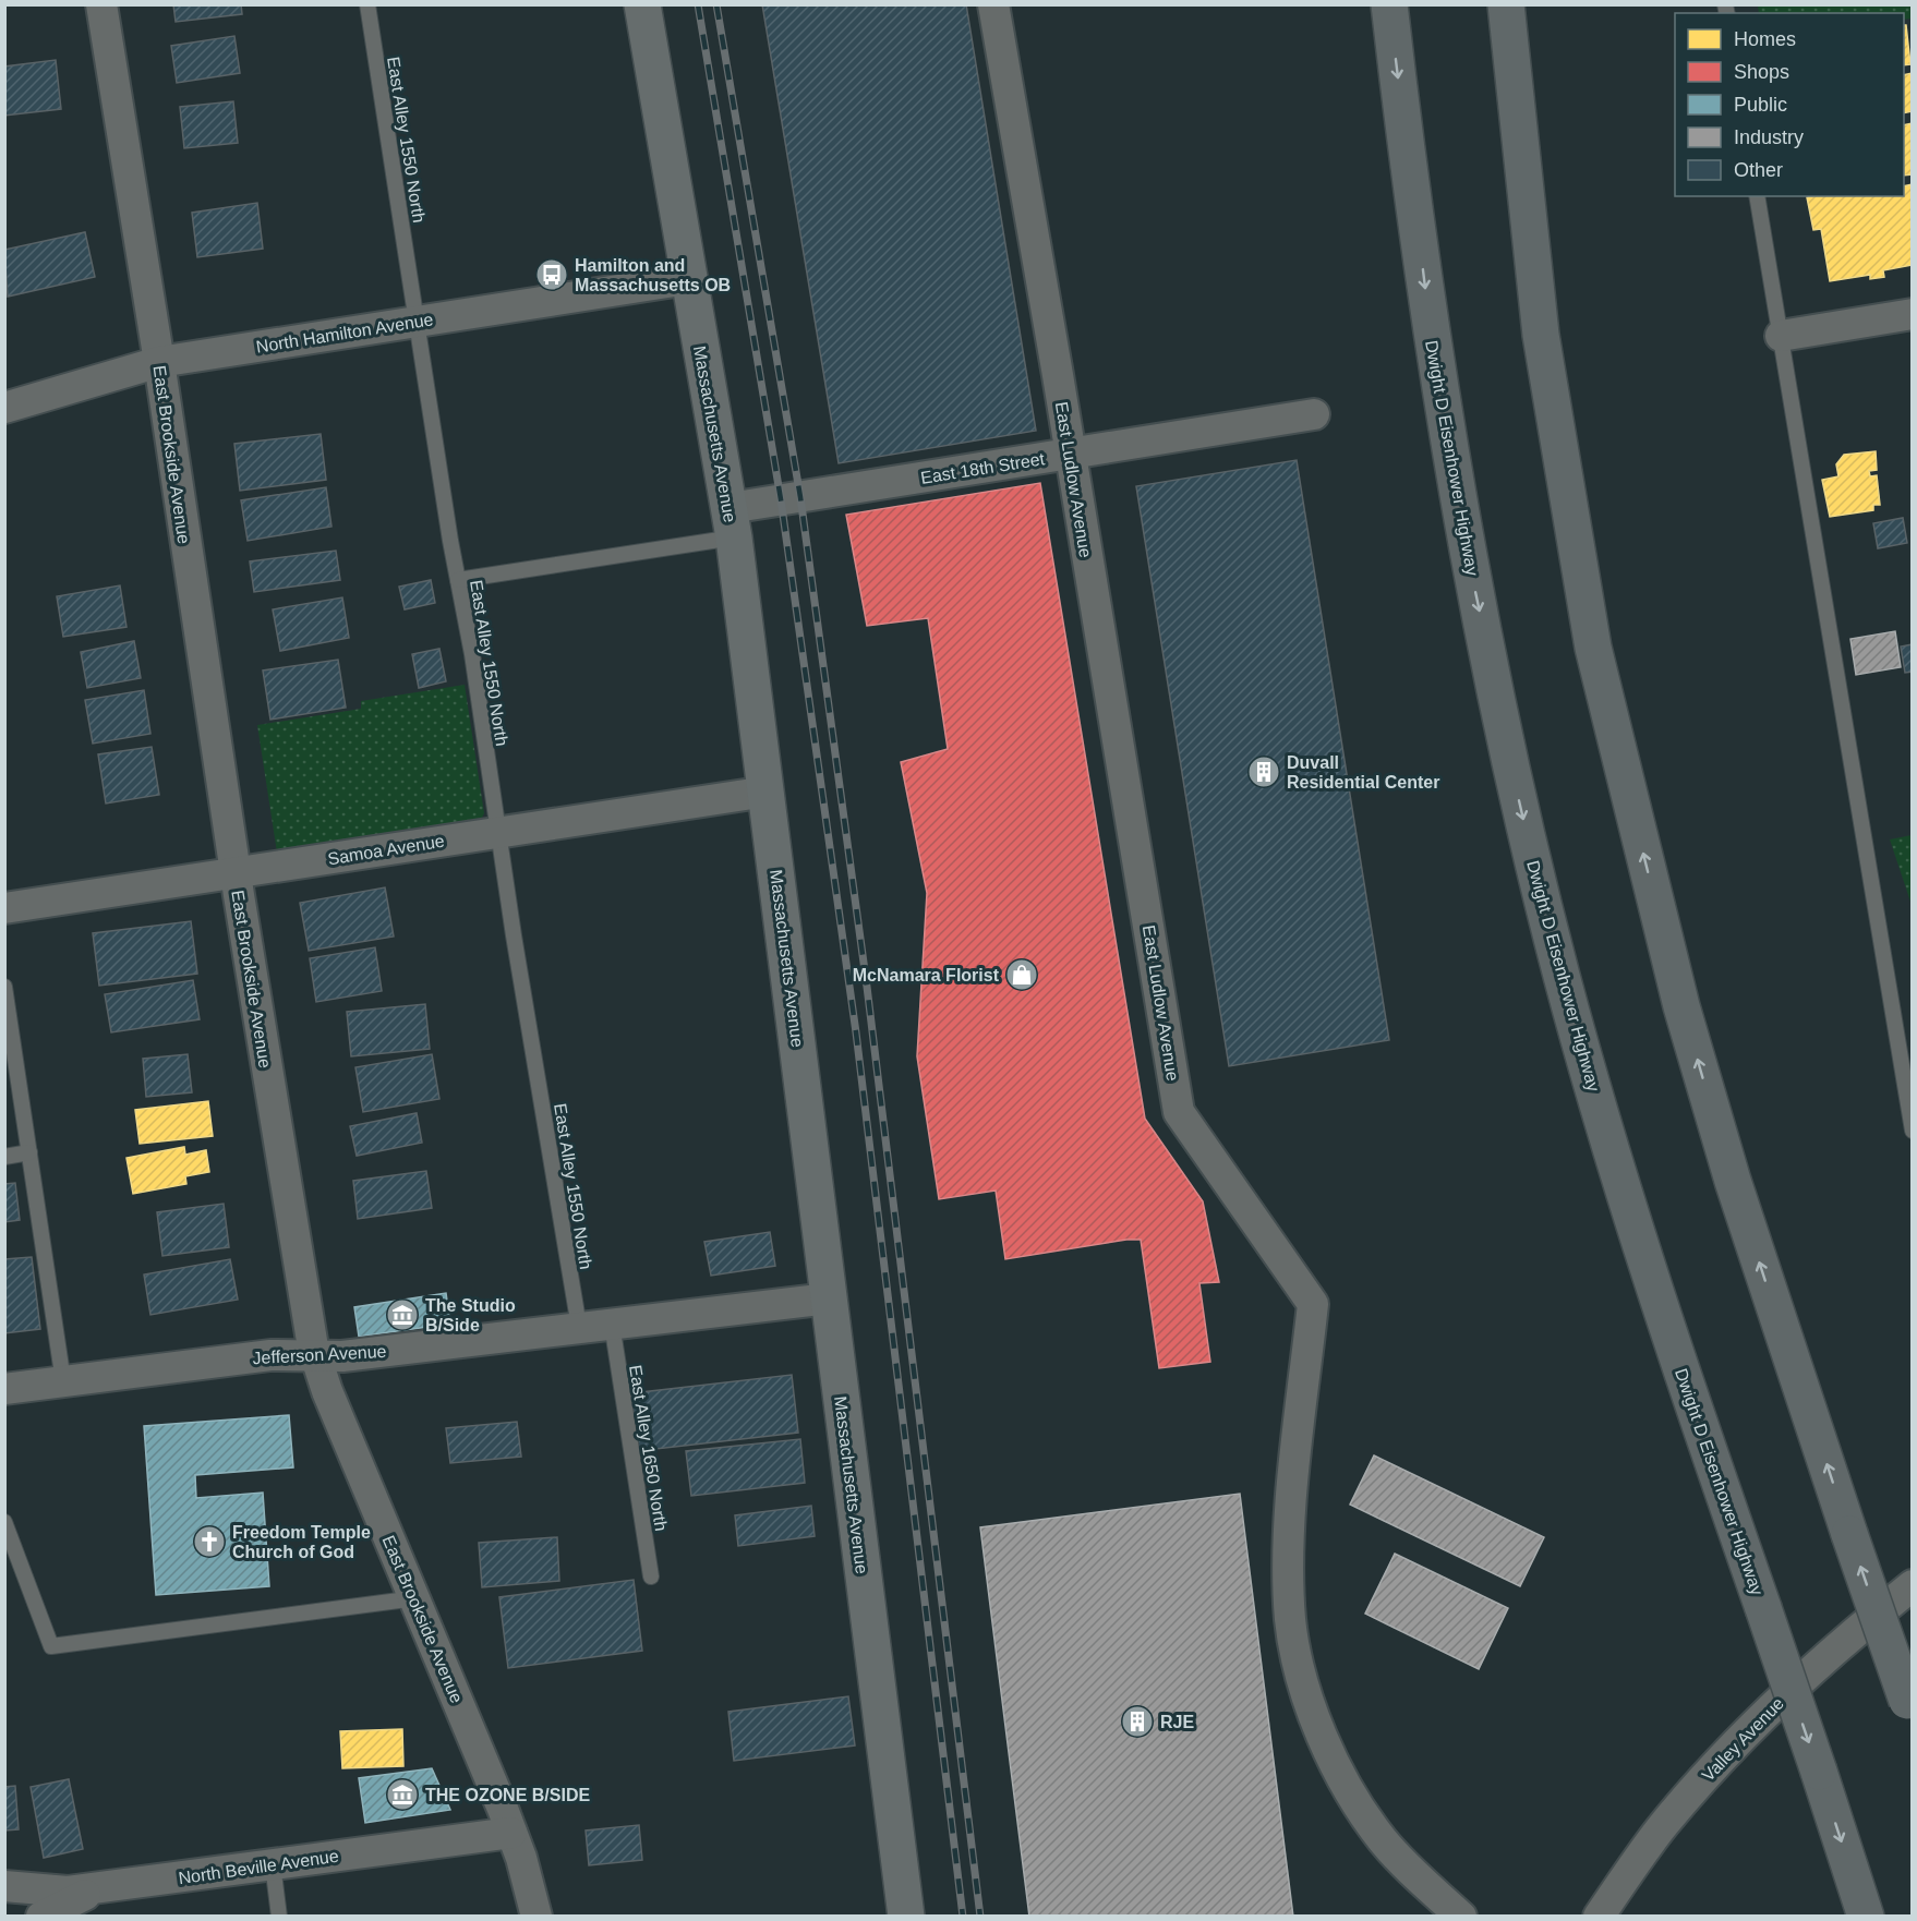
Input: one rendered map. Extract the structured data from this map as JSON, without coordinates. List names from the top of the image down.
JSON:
{
  "streets": {
    "highway": ["Dwight D Eisenhower Highway"],
    "street": [
      "North Hamilton Avenue",
      "Massachusetts Avenue",
      "East Brookside Avenue",
      "East 18th Street",
      "East Ludlow Avenue",
      "Samoa Avenue",
      "Jefferson Avenue",
      "Valley Avenue",
      "North Beville Avenue"
    ],
    "lane": ["East Alley 1550 North", "East Alley 1650 North"]
  },
  "crossings": [
    ["East Alley 1550 North", "North Hamilton Avenue"],
    ["East Alley 1550 North", "Samoa Avenue"],
    ["East Alley 1550 North", "Jefferson Avenue"],
    ["North Hamilton Avenue", "Massachusetts Avenue"],
    ["North Hamilton Avenue", "East Brookside Avenue"],
    ["Massachusetts Avenue", "East 18th Street"],
    ["Massachusetts Avenue", "Samoa Avenue"],
    ["Massachusetts Avenue", "Jefferson Avenue"],
    ["East Brookside Avenue", "Samoa Avenue"],
    ["East Brookside Avenue", "Jefferson Avenue"],
    ["East Brookside Avenue", "North Beville Avenue"],
    ["East 18th Street", "East Ludlow Avenue"],
    ["Jefferson Avenue", "East Alley 1650 North"]
  ],
  "places": {
    "bus stop": ["Hamilton and Massachusetts OB"],
    "building": ["Duvall Residential Center", "RJE"],
    "shop": ["McNamara Florist"],
    "museum": ["The Studio B/Side", "THE OZONE B/SIDE"],
    "church": ["Freedom Temple Church of God"]
  },
  "legend": [
    "Homes",
    "Shops",
    "Public",
    "Industry",
    "Other"
  ]
}
